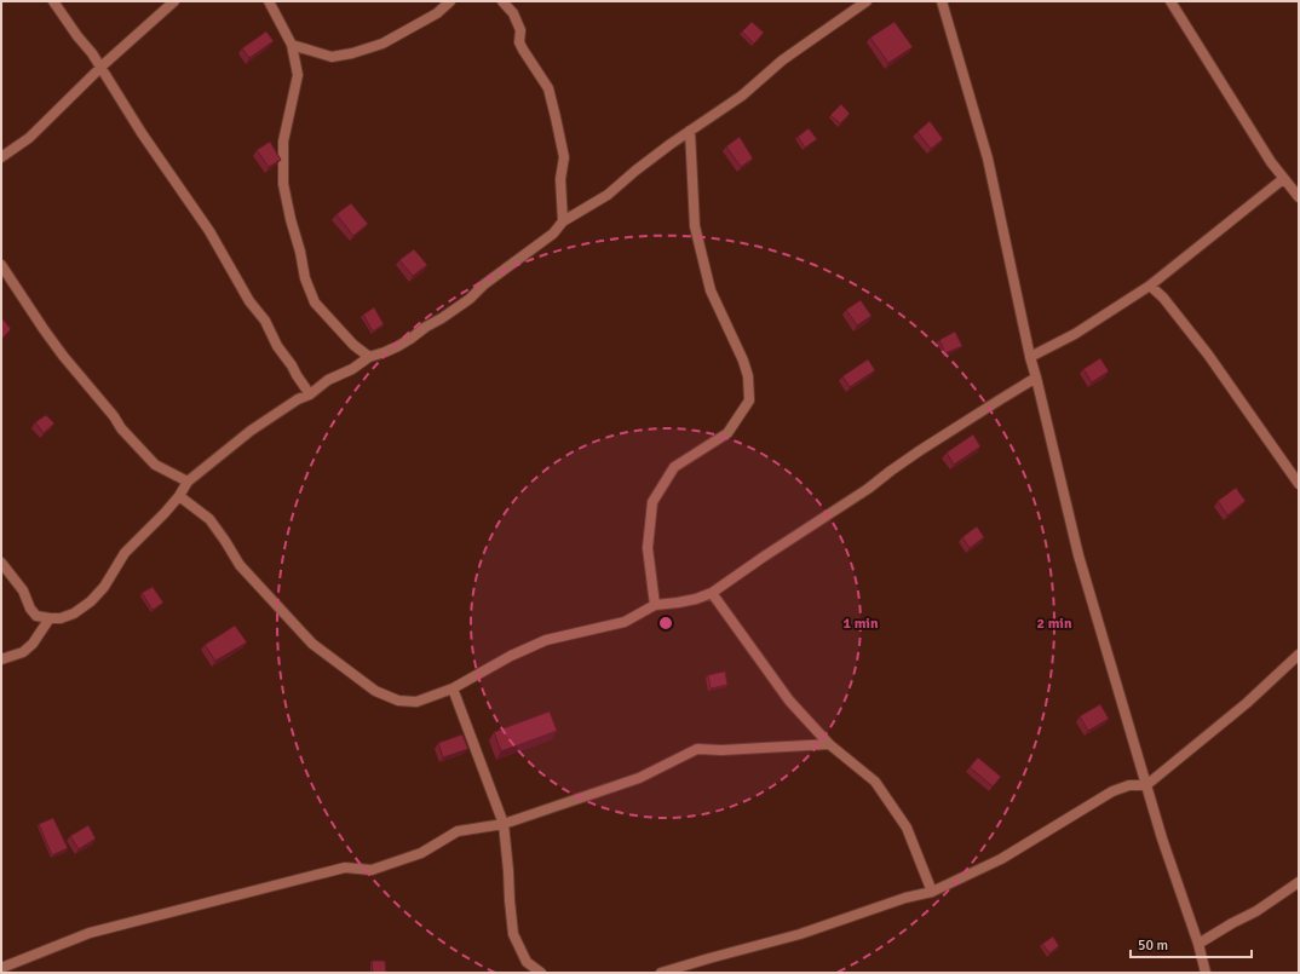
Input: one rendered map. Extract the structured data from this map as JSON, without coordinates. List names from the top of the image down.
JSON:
{
  "scale_bar": "50 m",
  "rings": ["1 min", "2 min"]
}
